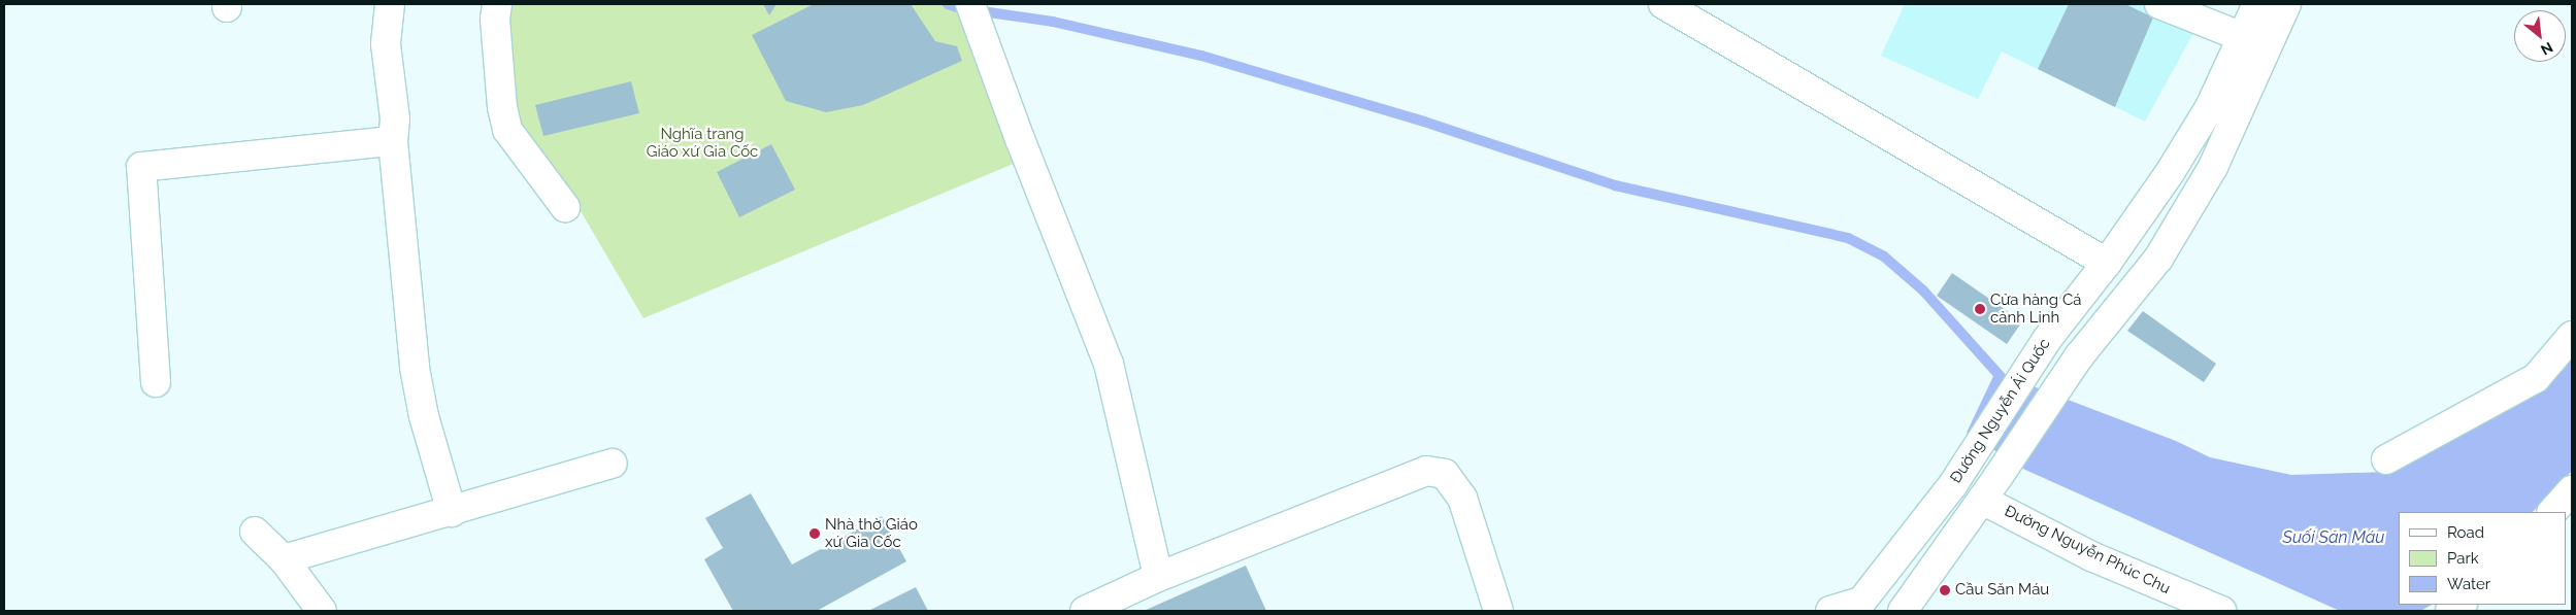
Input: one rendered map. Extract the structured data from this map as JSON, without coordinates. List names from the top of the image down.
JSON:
{
  "streets": {
    "street": ["Đường Nguyễn Ái Quốc", "Đường Nguyễn Phúc Chu"]
  },
  "crossings": [
    ["Đường Nguyễn Ái Quốc", "Đường Nguyễn Phúc Chu"]
  ],
  "water": ["Suối Săn Máu"],
  "parks": ["Nghĩa trang Giáo xứ Gia Cốc"],
  "places": ["Cửa hàng Cá cảnh Linh", "Nhà thờ Giáo xứ Gia Cốc", "Cầu Săn Máu"],
  "legend": ["Road", "Park", "Water"],
  "north": "bottom right"
}
